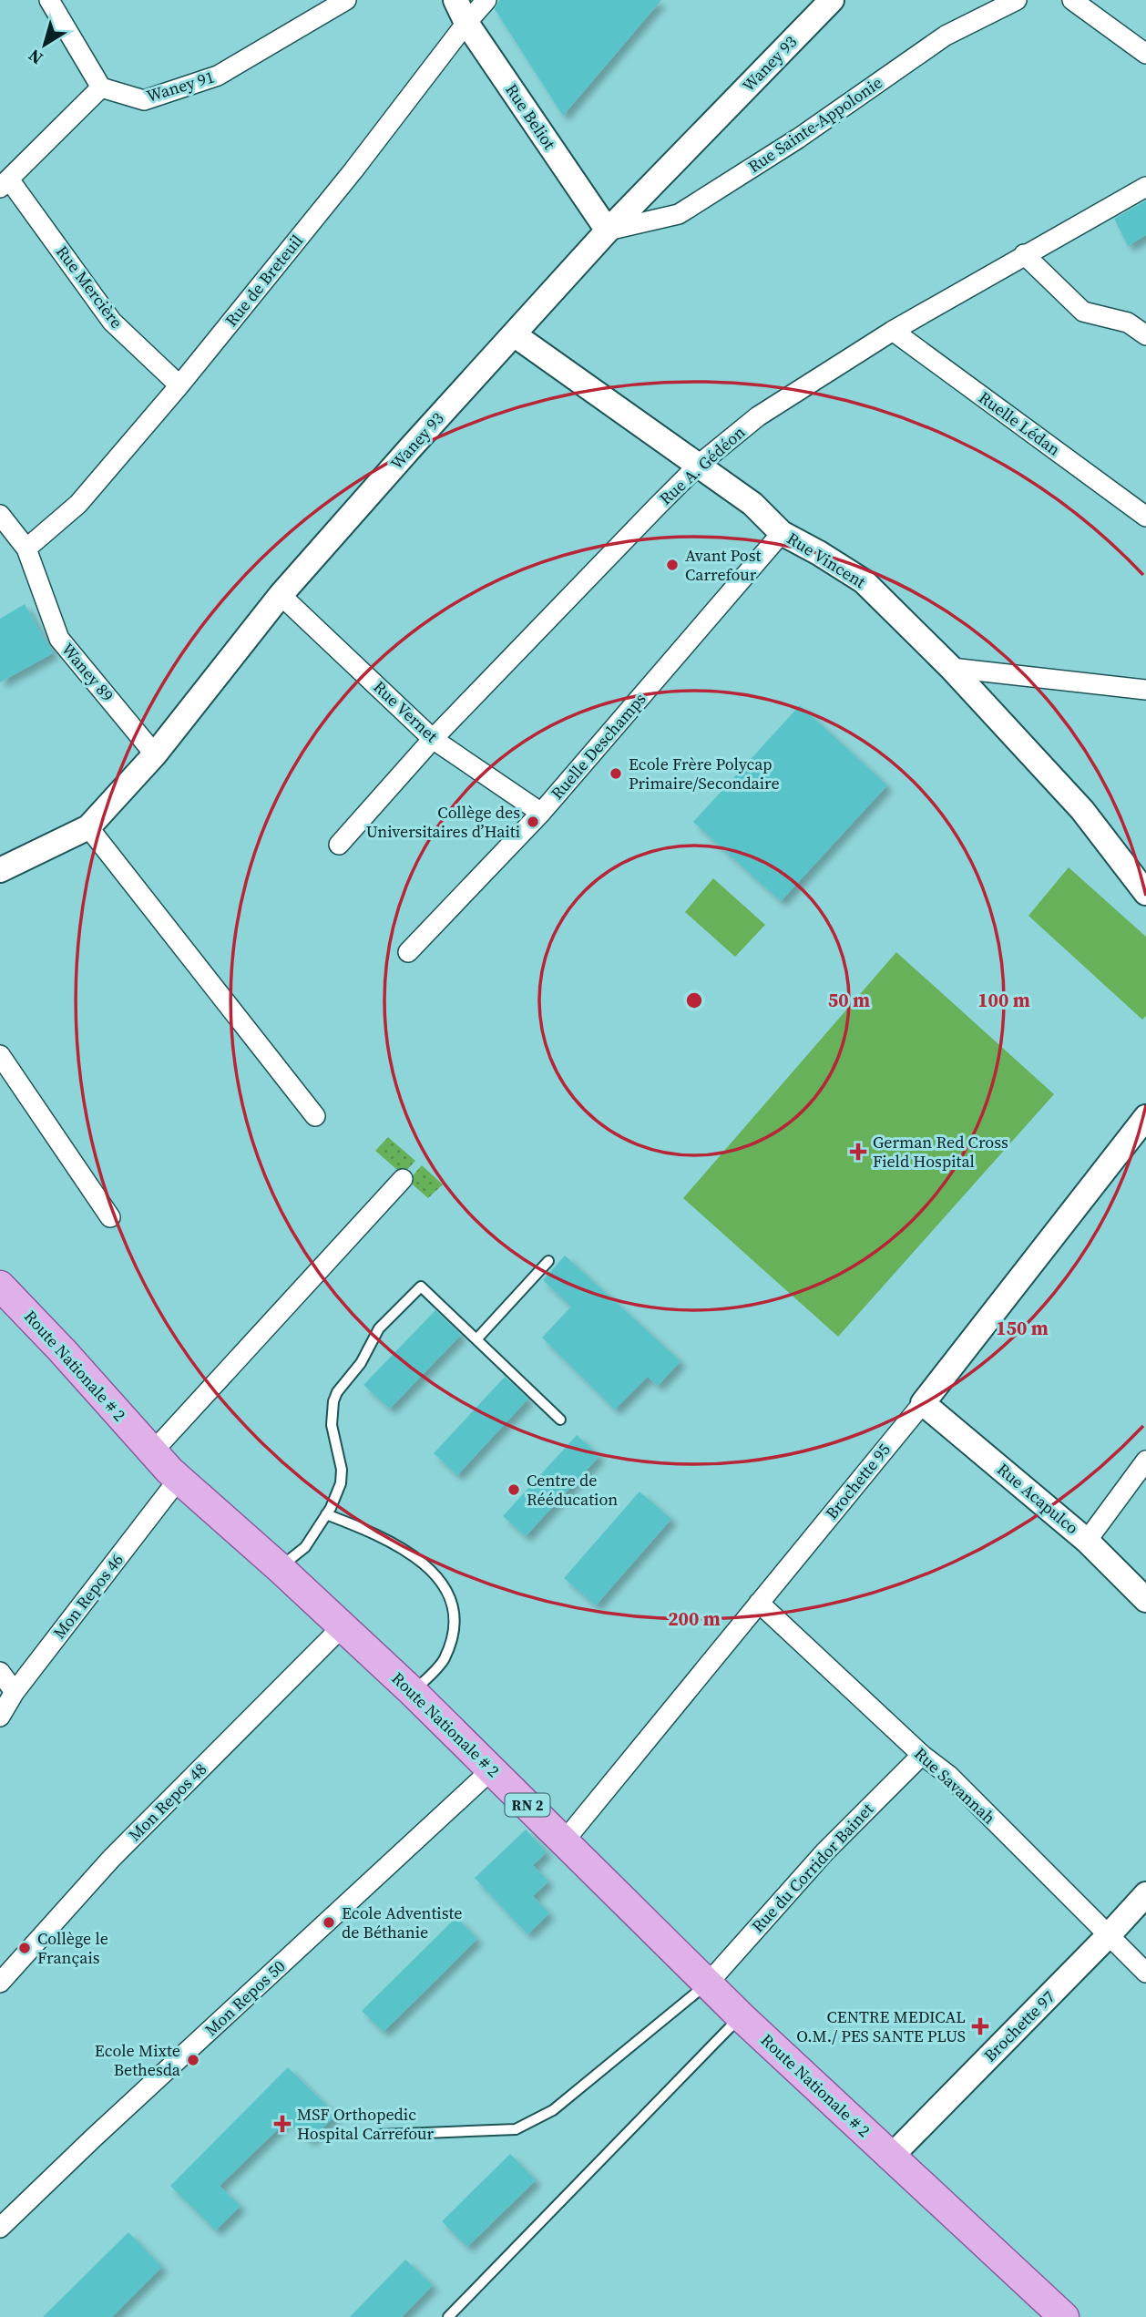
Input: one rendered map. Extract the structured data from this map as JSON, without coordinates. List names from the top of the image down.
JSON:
{
  "streets": {
    "main road": ["Route Nationale # 2", "RN 2"],
    "street": [
      "Waney 93",
      "Waney 91",
      "Rue Beliot",
      "Rue Sainte-Appolonie",
      "Rue de Breteuil",
      "Rue Mercière",
      "Ruelle Lédan",
      "Rue A. Gédéon",
      "Rue Vincent",
      "Waney 89",
      "Rue Vernet",
      "Ruelle Deschamps",
      "Brochette 95",
      "Rue Acapulco",
      "Mon Repos 46",
      "Rue Savannah",
      "Mon Repos 48",
      "Rue du Corridor Bainet",
      "Mon Repos 50",
      "Brochette 97"
    ]
  },
  "crossings": [
    ["Waney 93", "Rue Beliot"],
    ["Waney 93", "Rue Sainte-Appolonie"],
    ["Waney 93", "Rue Vincent"],
    ["Waney 93", "Waney 89"],
    ["Waney 93", "Rue Vernet"],
    ["Rue Beliot", "Rue Sainte-Appolonie"],
    ["Rue Beliot", "Rue de Breteuil"],
    ["Rue de Breteuil", "Rue Mercière"],
    ["Rue de Breteuil", "Waney 89"],
    ["Ruelle Lédan", "Rue A. Gédéon"],
    ["Rue A. Gédéon", "Rue Vincent"],
    ["Rue A. Gédéon", "Rue Vernet"],
    ["Rue Vincent", "Ruelle Deschamps"],
    ["Rue Vernet", "Ruelle Deschamps"],
    ["Route Nationale # 2", "Brochette 95"],
    ["Route Nationale # 2", "Mon Repos 46"],
    ["Route Nationale # 2", "Mon Repos 48"],
    ["Route Nationale # 2", "Rue du Corridor Bainet"],
    ["Route Nationale # 2", "Mon Repos 50"],
    ["Route Nationale # 2", "Brochette 97"],
    ["Brochette 95", "Rue Acapulco"],
    ["Brochette 95", "Rue Savannah"],
    ["Rue Savannah", "Rue du Corridor Bainet"],
    ["Rue Savannah", "Brochette 97"]
  ],
  "places": {
    "other": [
      "Avant Post Carrefour",
      "Ecole Frère Polycap Primaire/Secondaire",
      "Collège des Universitaires d’Haiti",
      "Centre de Rééducation",
      "Ecole Adventiste de Béthanie",
      "Collège le Français",
      "Ecole Mixte Bethesda"
    ],
    "health": ["German Red Cross Field Hospital", "CENTRE MEDICAL O.M./ PES SANTE PLUS", "MSF Orthopedic Hospital Carrefour"]
  },
  "north": "bottom left",
  "rings": [
    "50 m",
    "100 m",
    "150 m",
    "200 m"
  ]
}
